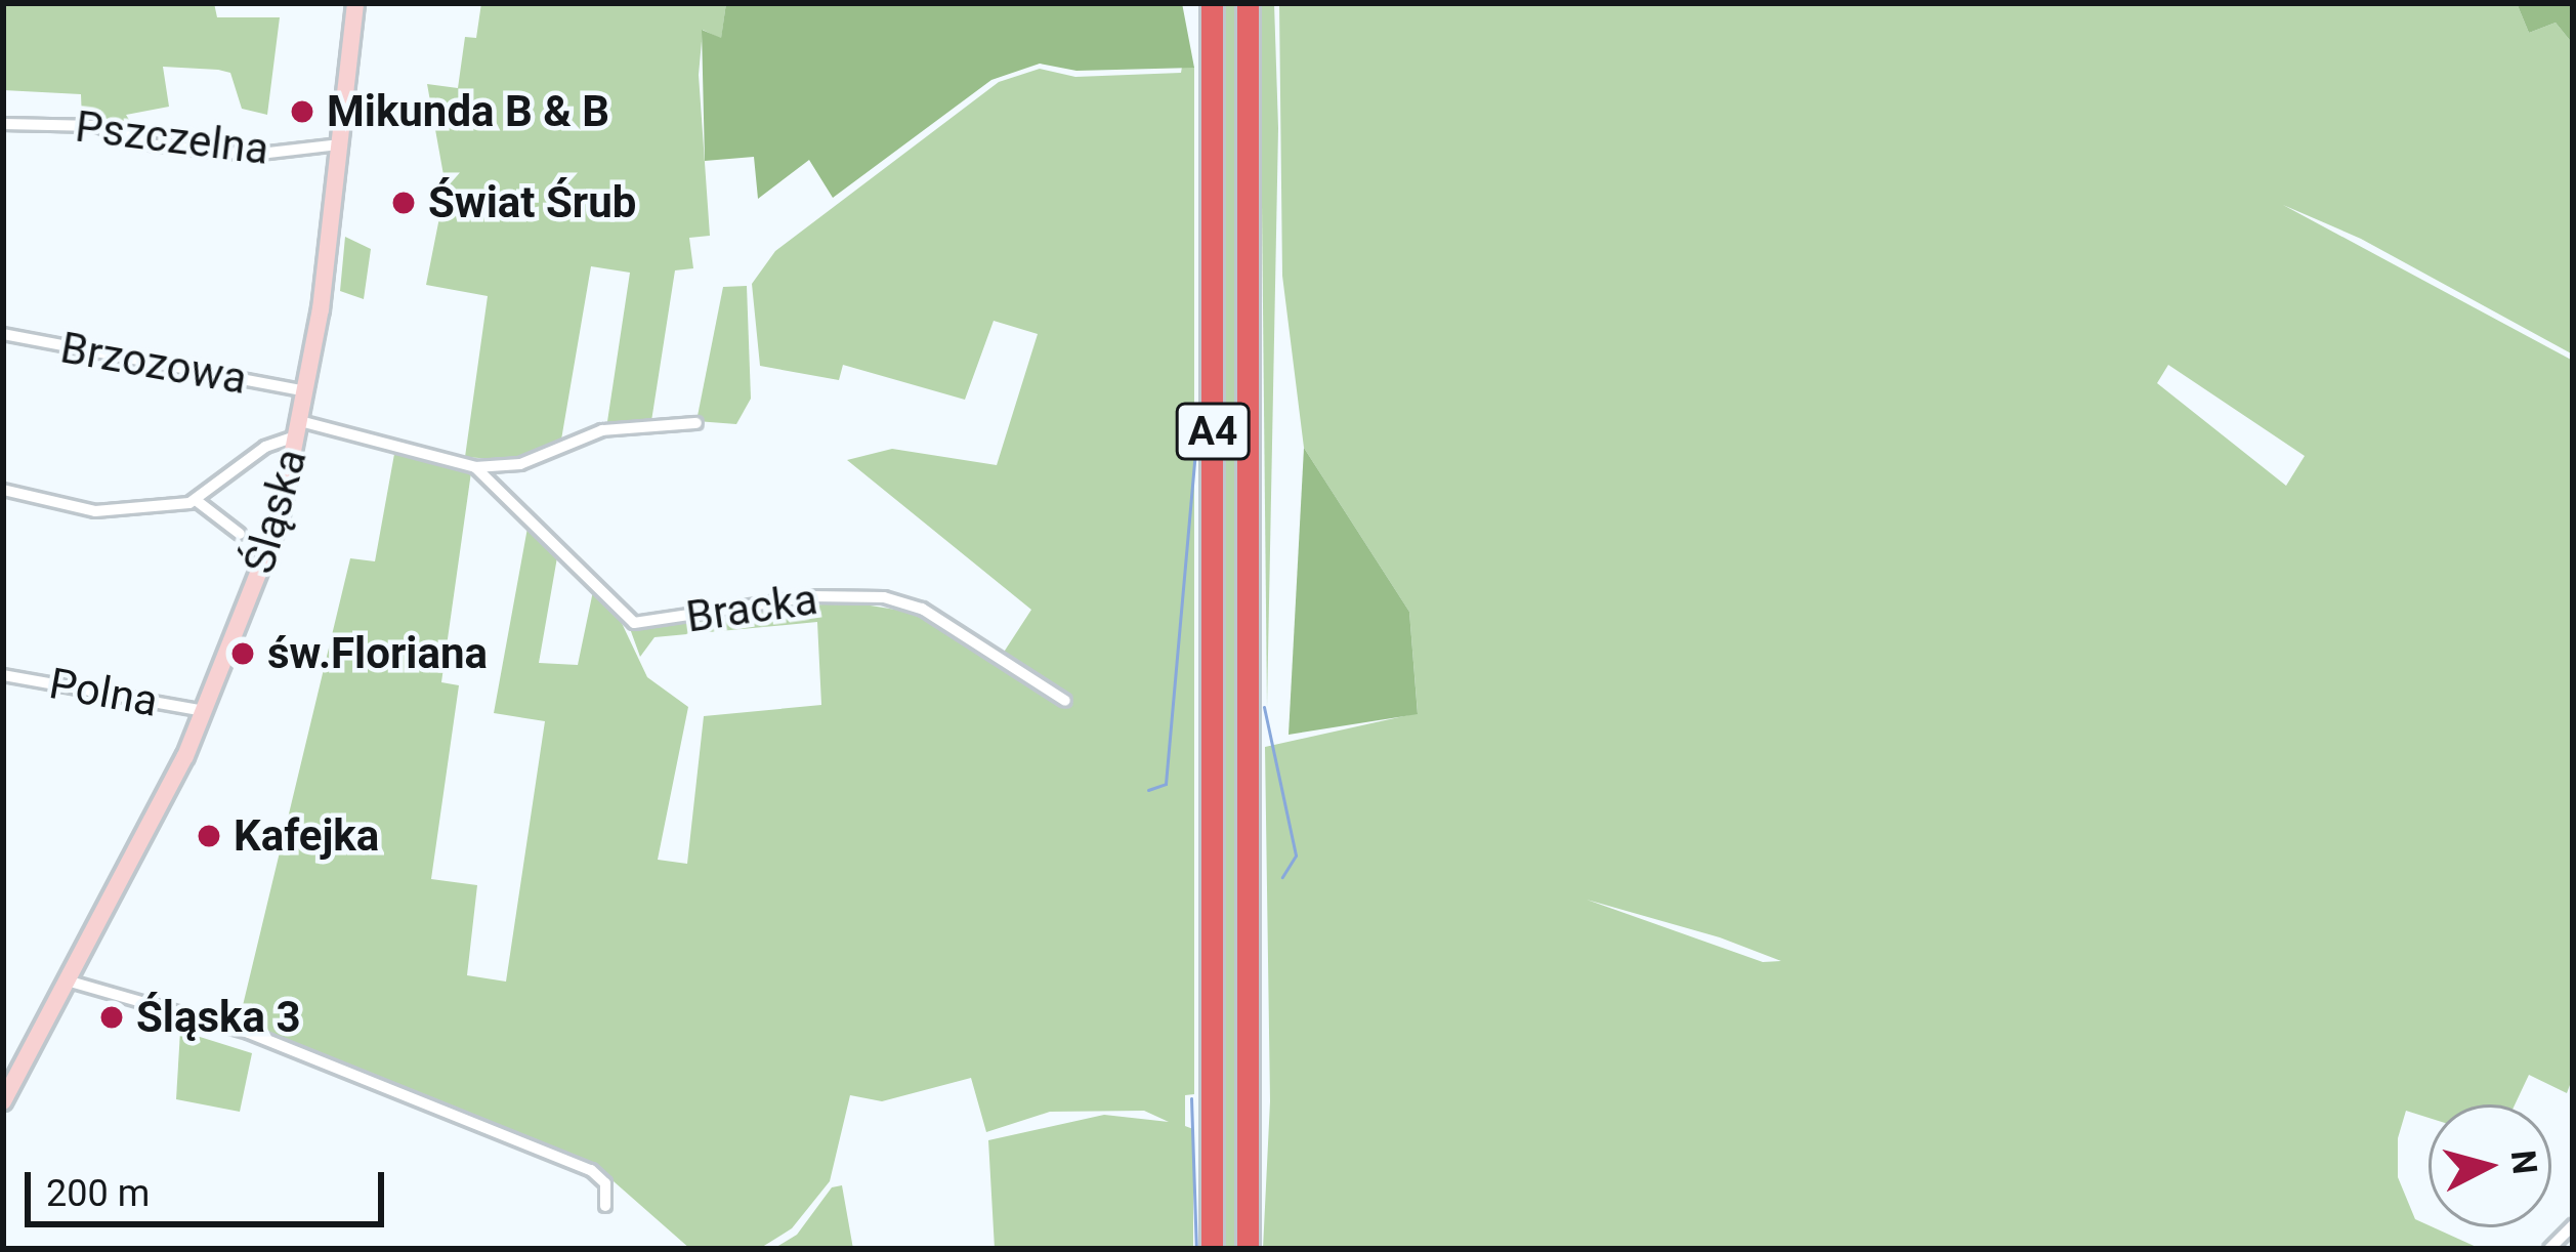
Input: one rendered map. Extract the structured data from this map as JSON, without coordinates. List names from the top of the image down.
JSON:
{
  "streets": {
    "highway": ["A4"],
    "main road": ["Śląska"],
    "street": [
      "Pszczelna",
      "Brzozowa",
      "Bracka",
      "Polna"
    ]
  },
  "crossings": [
    ["Pszczelna", "Śląska"],
    ["Brzozowa", "Śląska"],
    ["Śląska", "Bracka"],
    ["Śląska", "Polna"]
  ],
  "places": [
    "Mikunda B & B",
    "Świat Śrub",
    "św.Floriana",
    "Kafejka",
    "Śląska 3"
  ],
  "scale_bar": "200 m",
  "north": "right"
}
